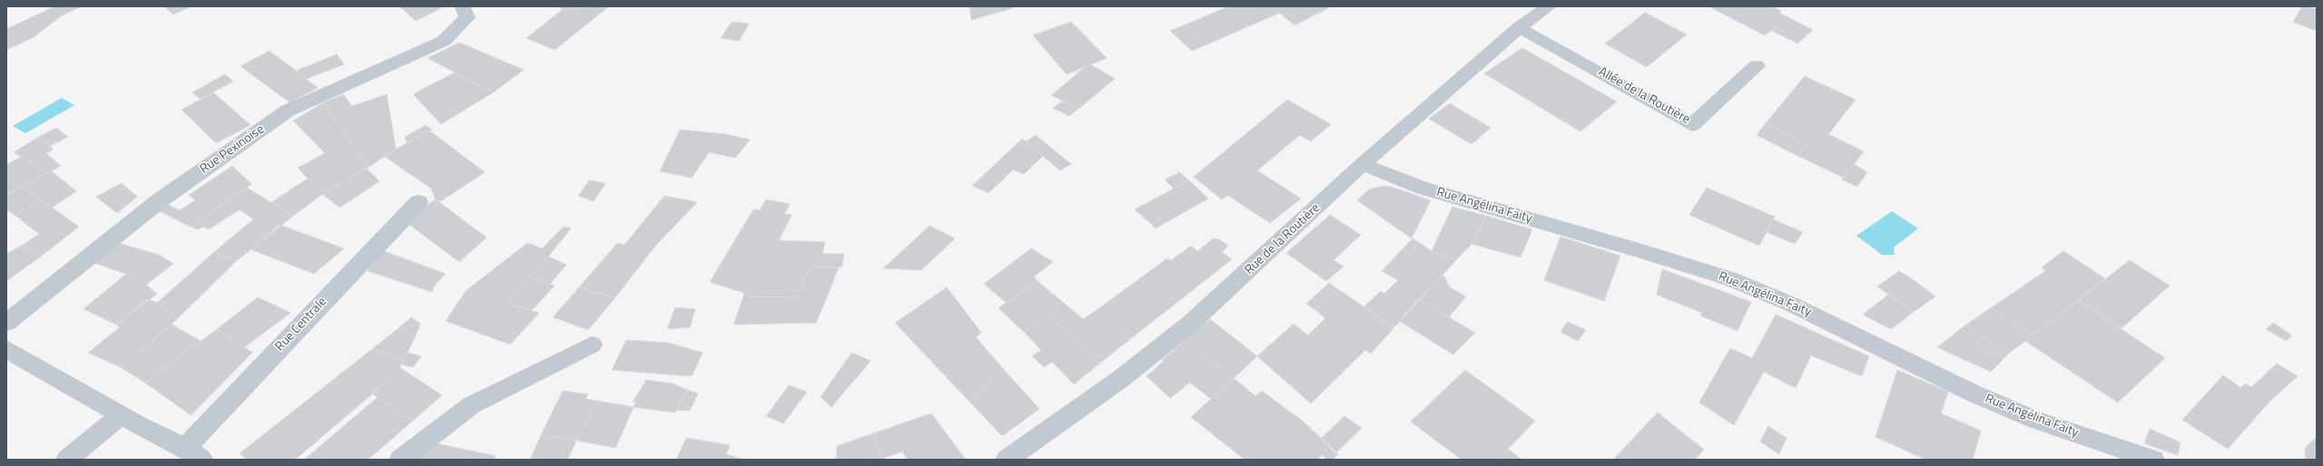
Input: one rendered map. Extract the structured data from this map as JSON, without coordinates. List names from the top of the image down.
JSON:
{
  "streets": {
    "street": [
      "Allée de la Routière",
      "Rue Pexinoise",
      "Rue Angélina Faity",
      "Rue de la Routière",
      "Rue Centrale"
    ]
  },
  "crossings": [
    ["Allée de la Routière", "Rue de la Routière"],
    ["Rue Angélina Faity", "Rue de la Routière"]
  ]
}
